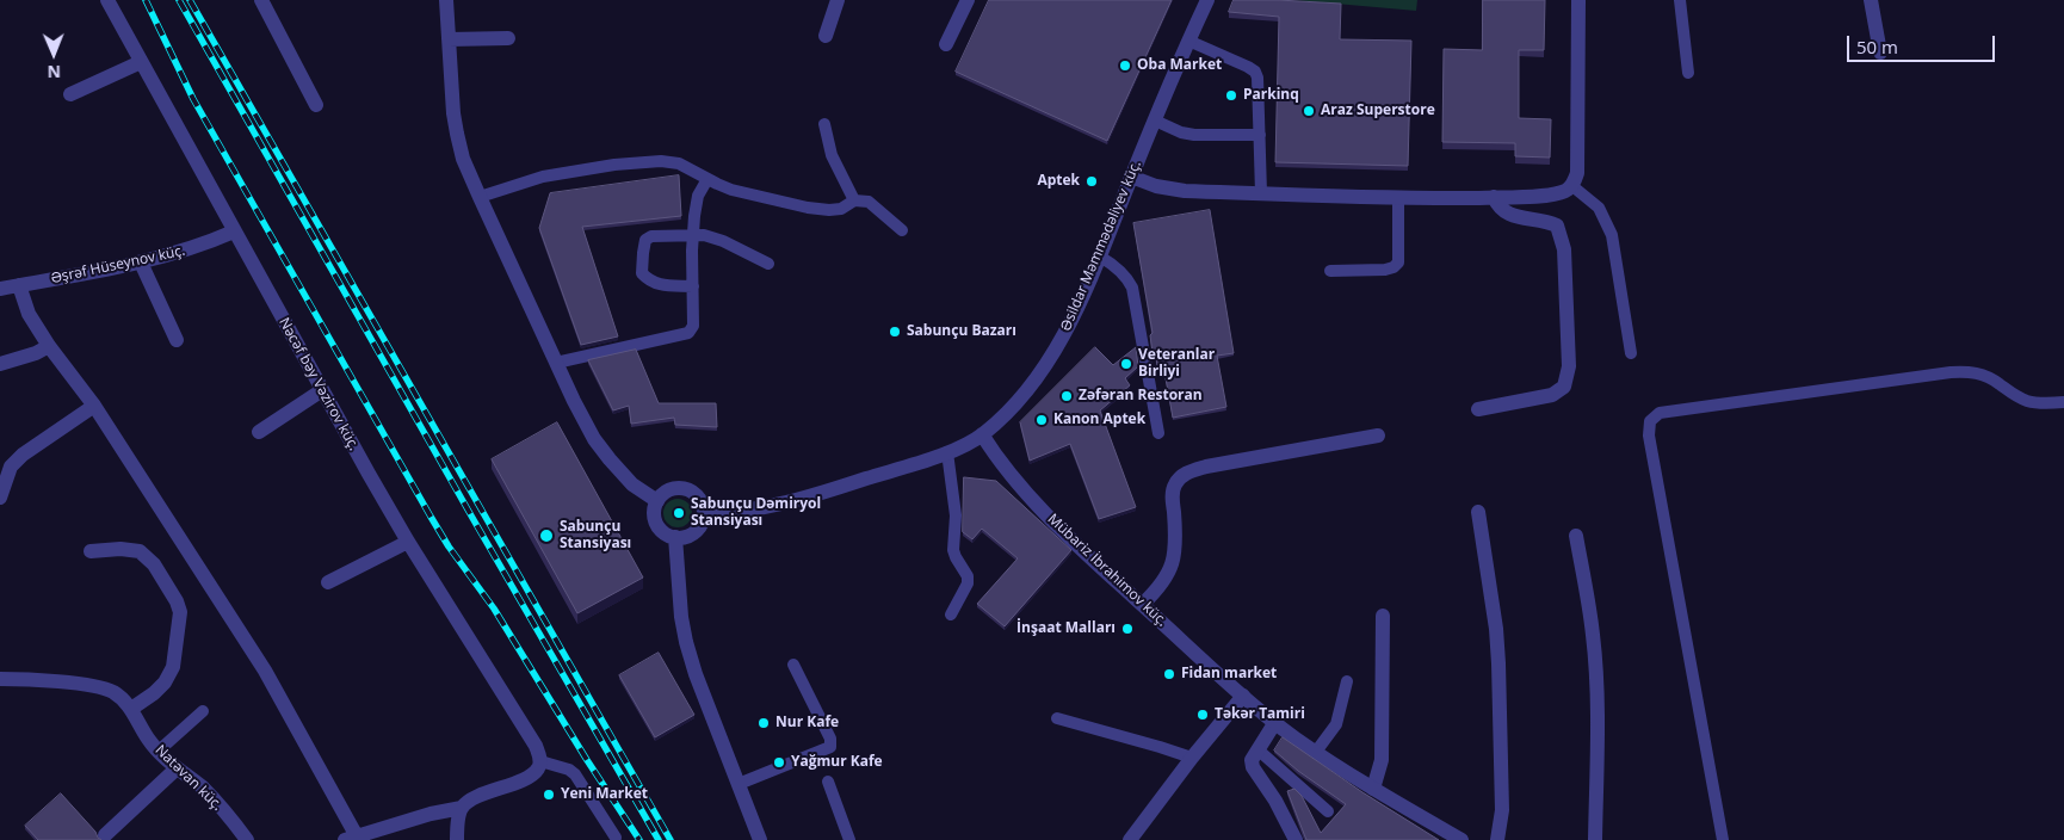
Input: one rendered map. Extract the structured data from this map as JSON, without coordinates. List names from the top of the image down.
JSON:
{
  "streets": {
    "street": [
      "Əsildar Məmmədəliyev küç.",
      "Əşrəf Hüseynov küç.",
      "Nəcəf bəy Vəzirov küç.",
      "Mübariz İbrahimov küç.",
      "Natəvan küç."
    ]
  },
  "crossings": [
    ["Əsildar Məmmədəliyev küç.", "Mübariz İbrahimov küç."],
    ["Əşrəf Hüseynov küç.", "Nəcəf bəy Vəzirov küç."]
  ],
  "places": [
    "Oba Market",
    "Parkinq",
    "Araz Superstore",
    "Aptek",
    "Sabunçu Bazarı",
    "Veteranlar Birliyi",
    "Zəfəran Restoran",
    "Kanon Aptek",
    "Sabunçu Dəmiryol Stansiyası",
    "Sabunçu Stansiyası",
    "İnşaat Malları",
    "Fidan market",
    "Təkər Tamiri",
    "Nur Kafe",
    "Yağmur Kafe",
    "Yeni Market"
  ],
  "scale_bar": "50 m",
  "north": "bottom"
}
